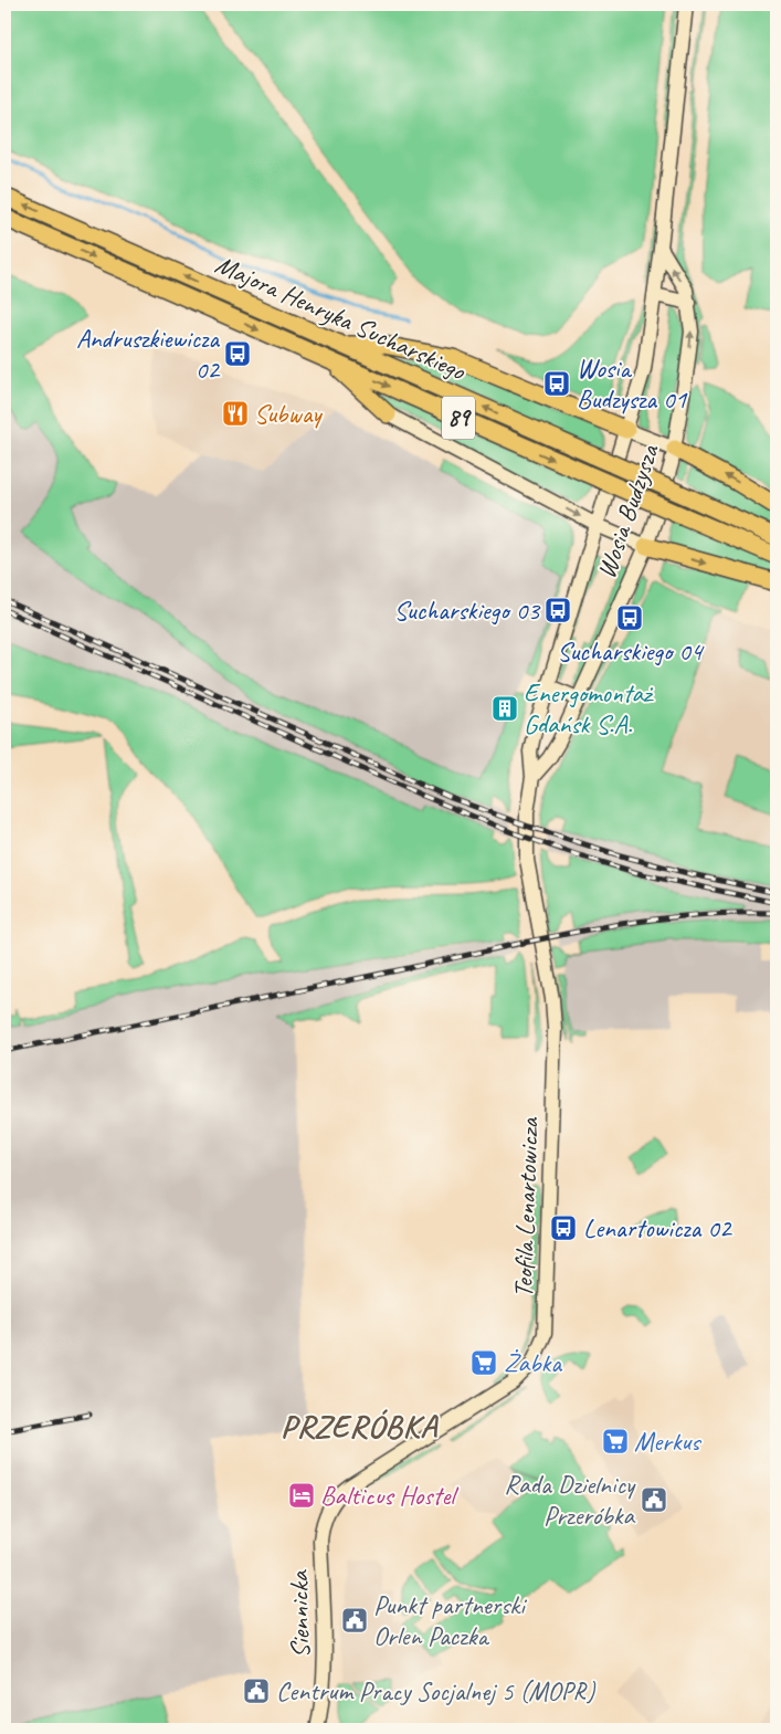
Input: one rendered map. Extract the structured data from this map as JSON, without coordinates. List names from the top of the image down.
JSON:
{
  "streets": {
    "highway": ["Majora Henryka Sucharskiego", "89"],
    "street": ["Wosia Budzysza", "Teofila Lenartowicza", "Siennicka"]
  },
  "crossings": [
    ["Wosia Budzysza", "Teofila Lenartowicza"],
    ["Teofila Lenartowicza", "Siennicka"]
  ],
  "districts": ["PRZERÓBKA"],
  "places": {
    "bus stop": [
      "Andruszkiewicza 02",
      "Wosia Budzysza 01",
      "Sucharskiego 03",
      "Sucharskiego 04",
      "Lenartowicza 02"
    ],
    "restaurant": ["Subway"],
    "building": ["Energomontaż Gdańsk S.A."],
    "supermarket": ["Żabka", "Merkus"],
    "hotel": ["Balticus Hostel"],
    "public building": ["Rada Dzielnicy Przeróbka", "Punkt partnerski Orlen Paczka", "Centrum Pracy Socjalnej 5 (MOPR)"]
  }
}
